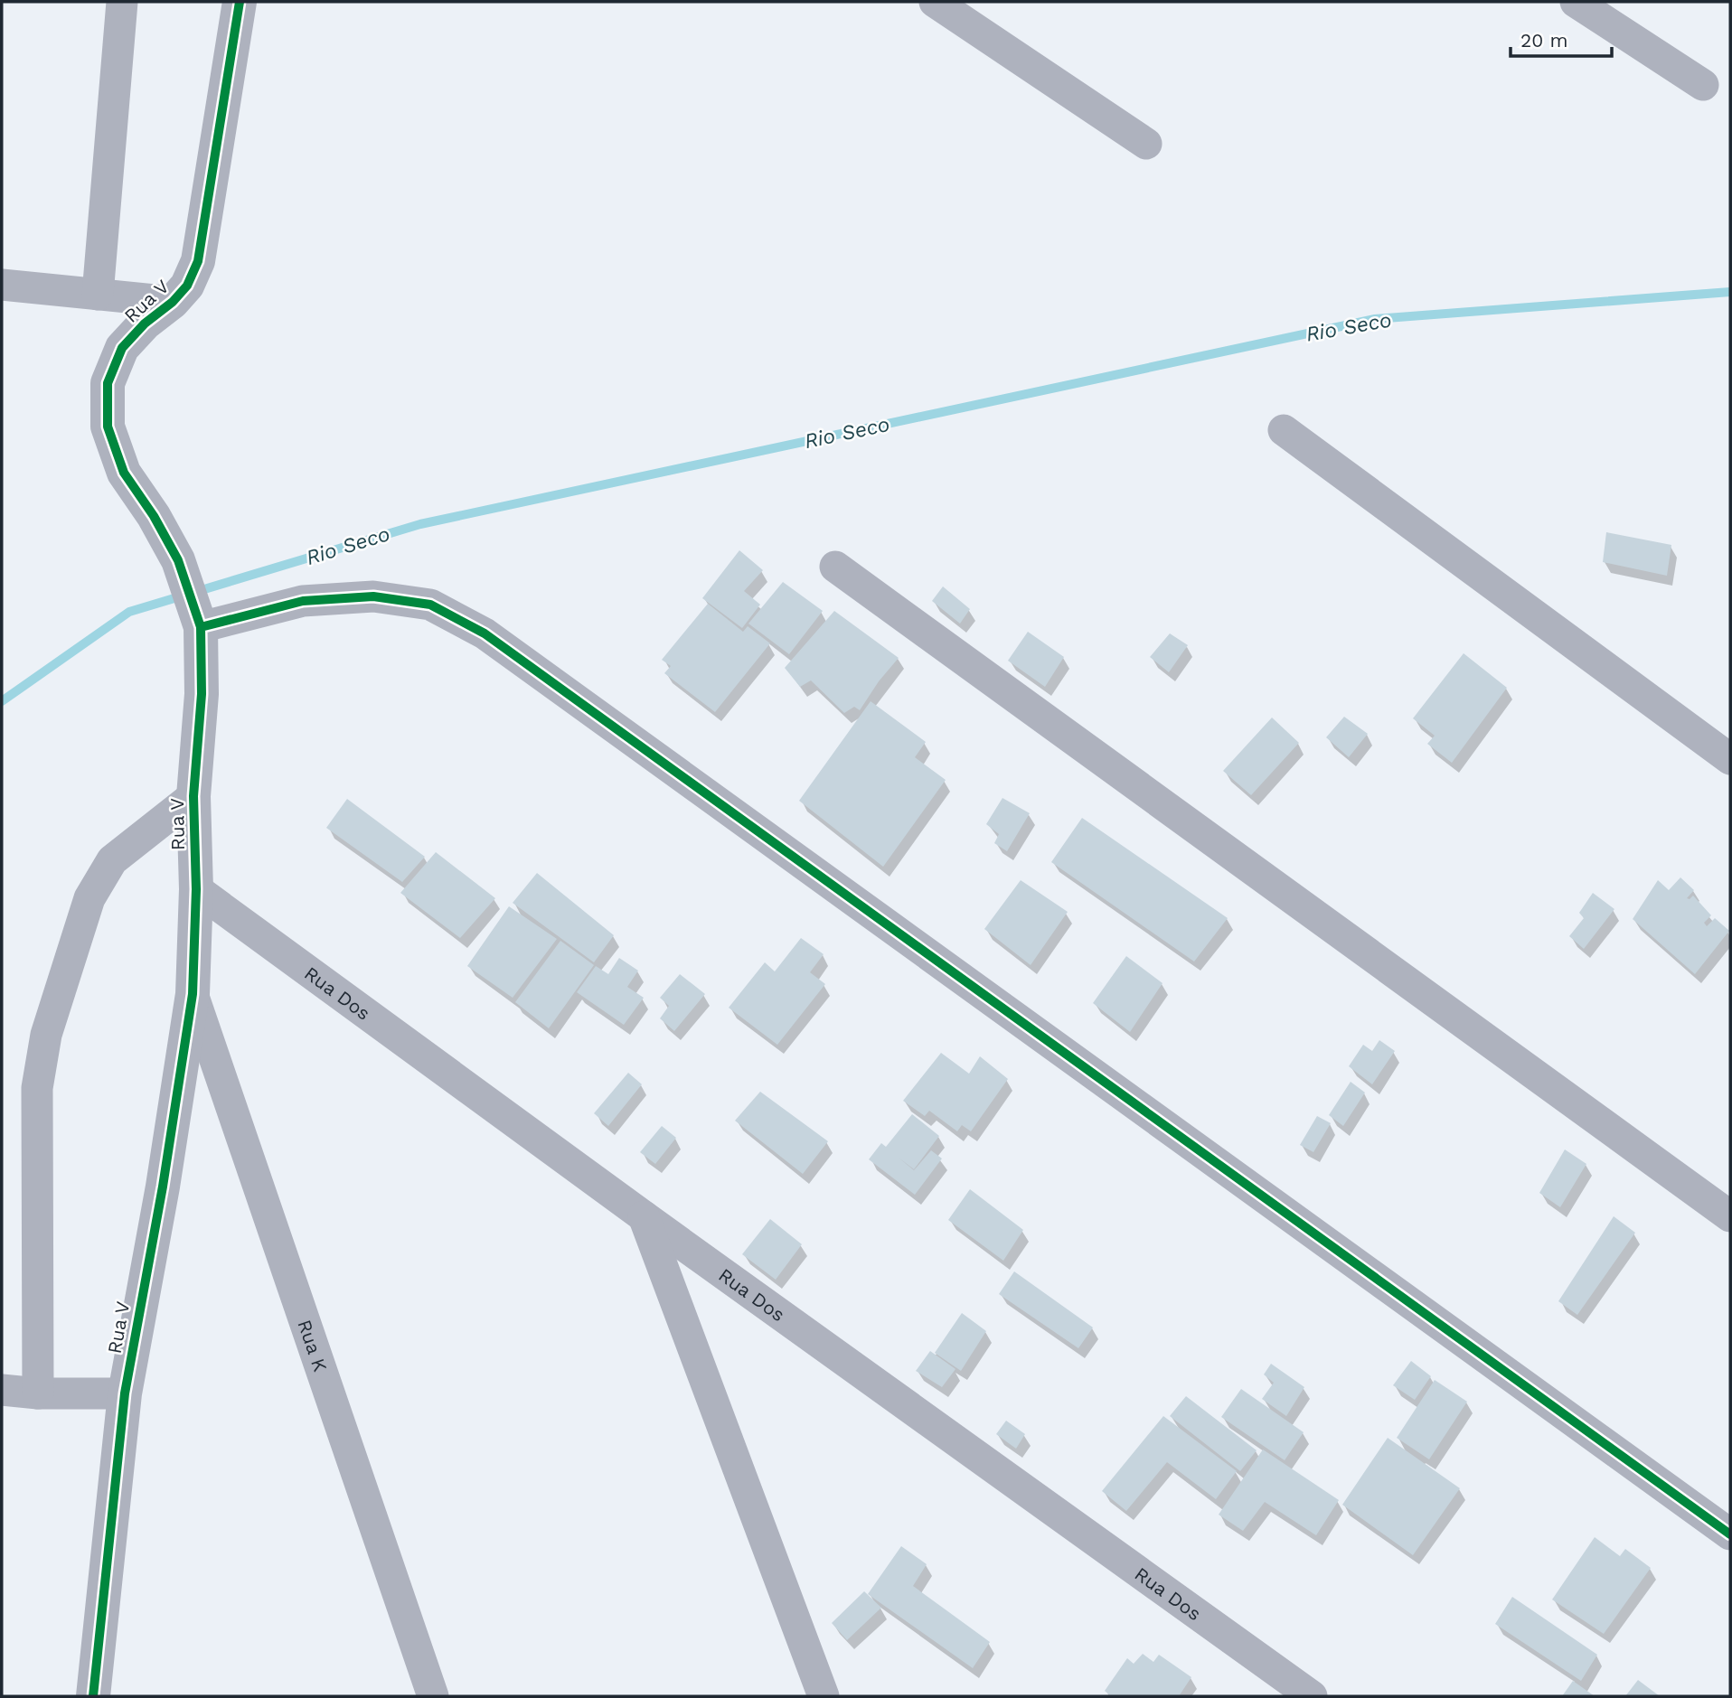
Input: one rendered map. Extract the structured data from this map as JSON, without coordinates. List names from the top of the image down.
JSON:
{
  "streets": {
    "street": ["Rua V", "Rua Dos", "Rua K"]
  },
  "crossings": [
    ["Rua V", "Rua Dos"],
    ["Rua V", "Rua K"]
  ],
  "water": ["Rio Seco"],
  "scale_bar": "20 m"
}
